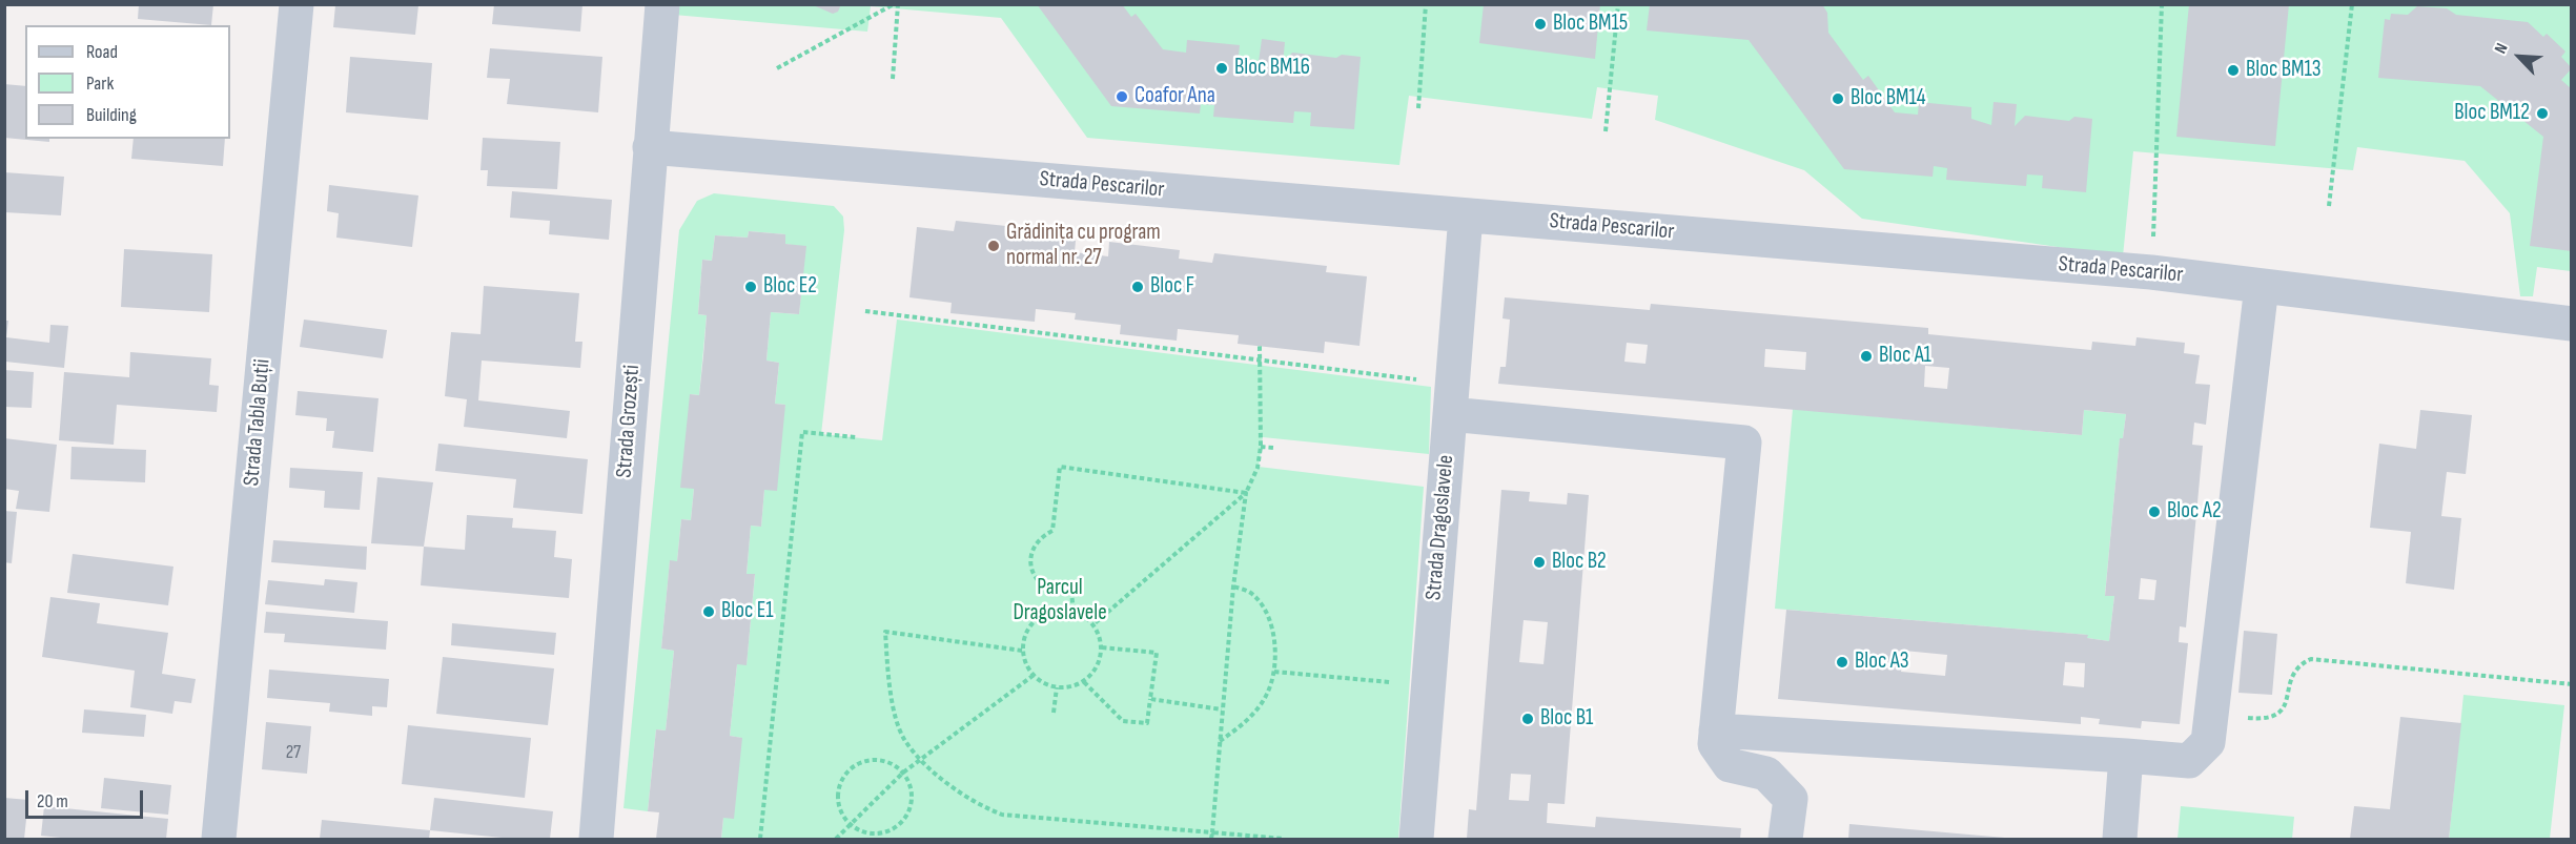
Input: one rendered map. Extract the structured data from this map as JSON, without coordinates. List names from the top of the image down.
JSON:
{
  "streets": {
    "street": [
      "Strada Pescarilor",
      "Strada Grozești",
      "Strada Tabla Buții",
      "Strada Dragoslavele"
    ]
  },
  "crossings": [
    ["Strada Pescarilor", "Strada Grozești"],
    ["Strada Pescarilor", "Strada Dragoslavele"]
  ],
  "parks": ["Parcul Dragoslavele"],
  "places": [
    "Bloc BM15",
    "Bloc BM16",
    "Bloc BM13",
    "Coafor Ana",
    "Bloc BM14",
    "Bloc BM12",
    "Grădinița cu program normal nr. 27",
    "Bloc E2",
    "Bloc F",
    "Bloc A1",
    "Bloc A2",
    "Bloc B2",
    "Bloc E1",
    "Bloc A3",
    "Bloc B1"
  ],
  "house_numbers": ["27"],
  "legend": ["Road", "Park", "Building"],
  "scale_bar": "20 m",
  "north": "top left"
}
